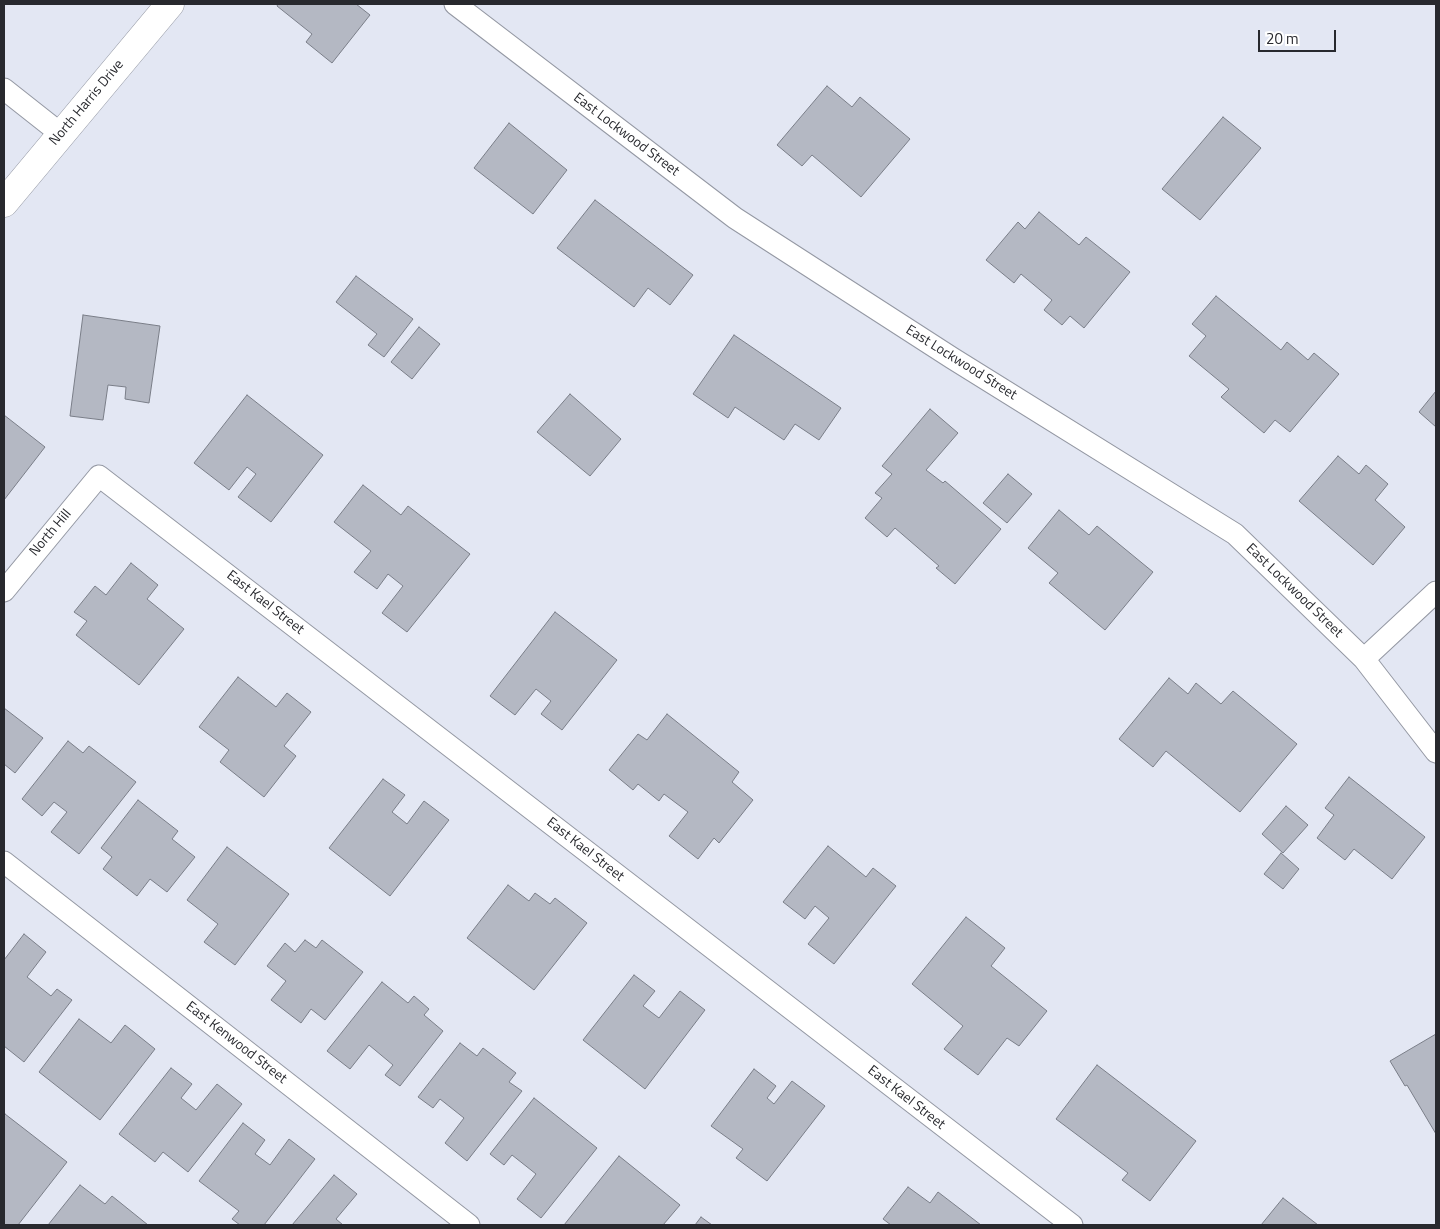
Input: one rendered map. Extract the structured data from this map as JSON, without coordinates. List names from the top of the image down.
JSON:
{
  "streets": {
    "street": [
      "North Harris Drive",
      "East Lockwood Street",
      "North Hill",
      "East Kael Street",
      "East Kenwood Street"
    ]
  },
  "crossings": [
    ["North Hill", "East Kael Street"]
  ],
  "scale_bar": "20 m"
}
